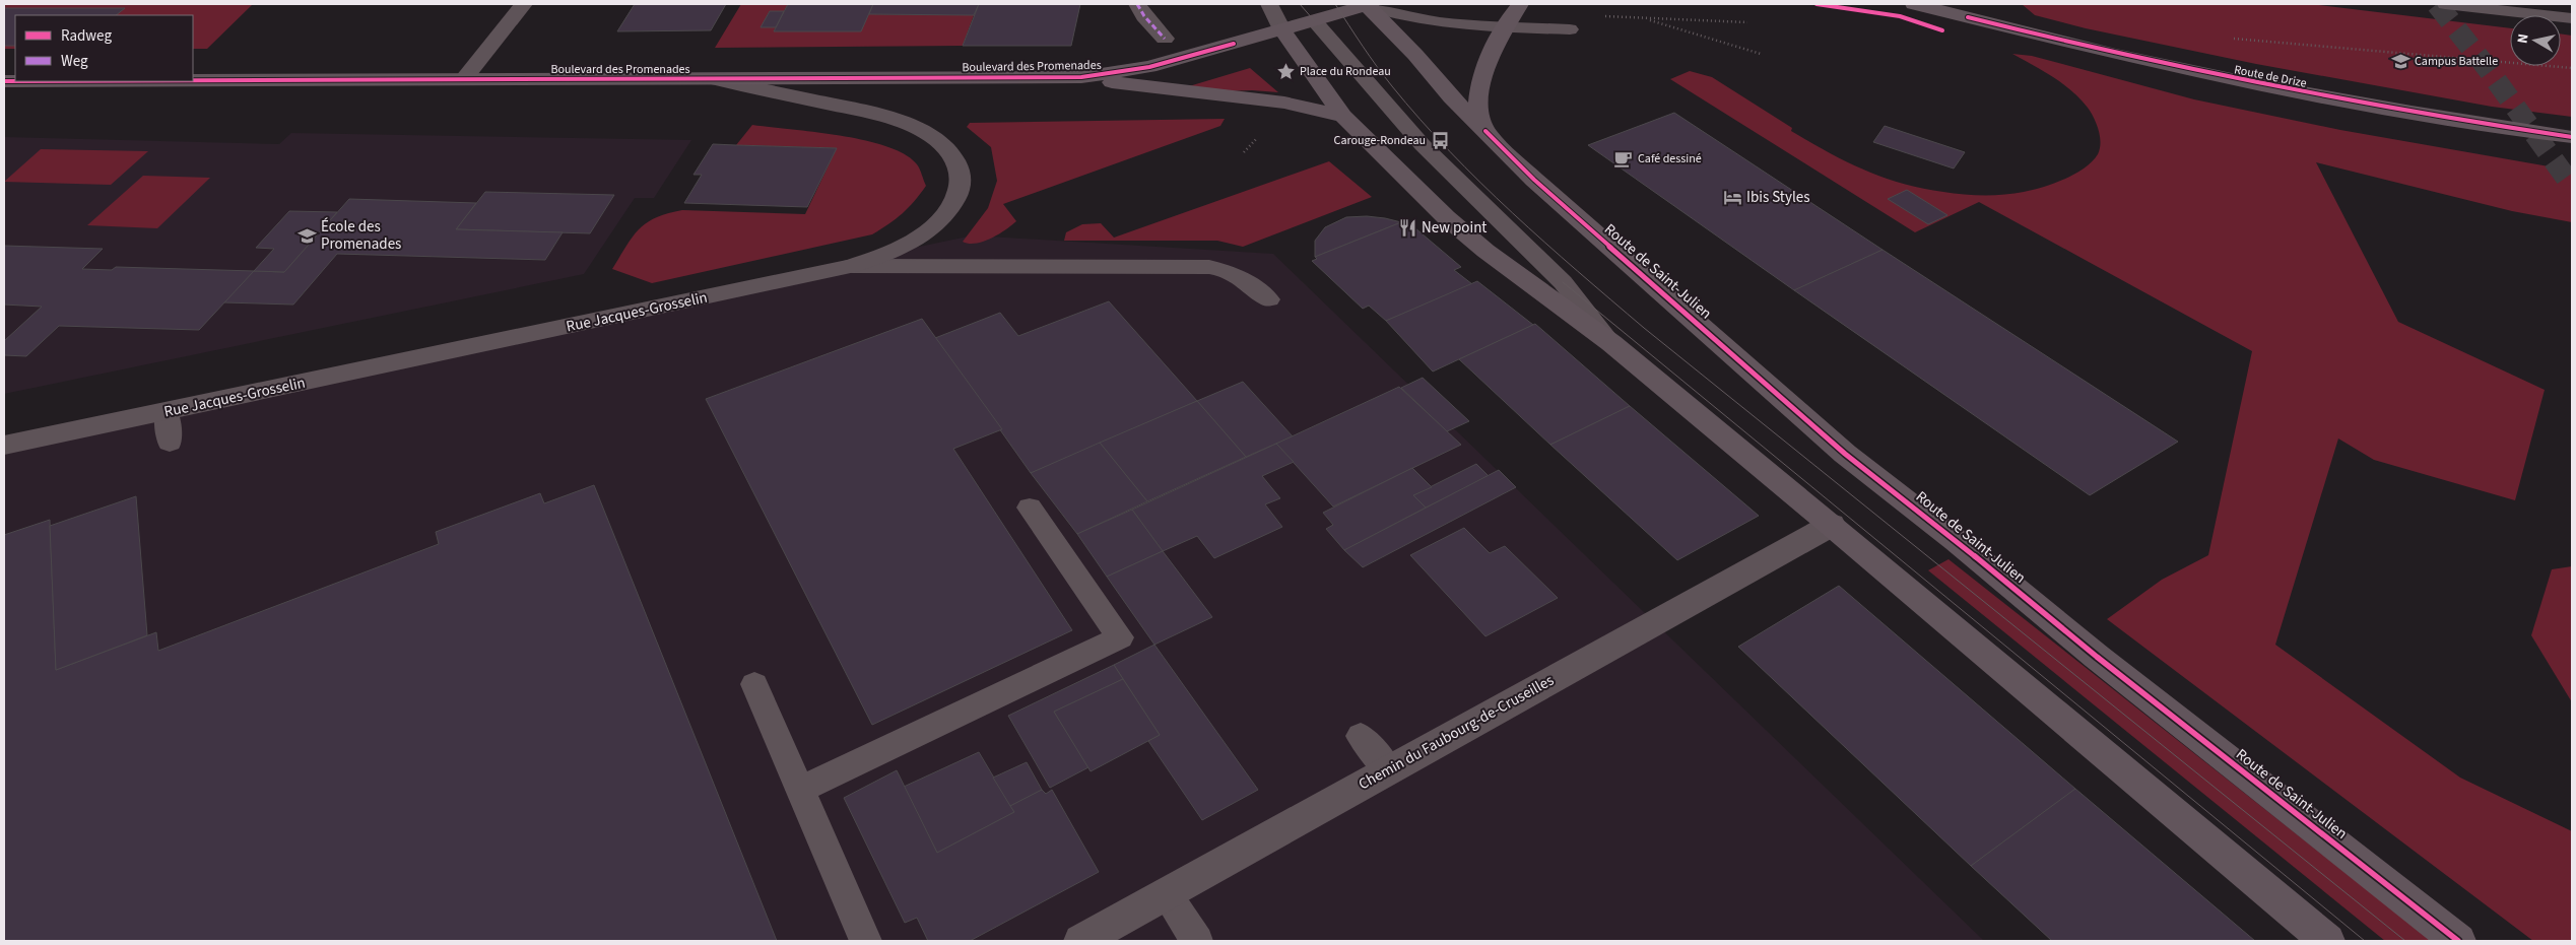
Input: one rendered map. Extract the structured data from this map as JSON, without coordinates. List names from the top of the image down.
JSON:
{
  "streets": {
    "main road": ["Boulevard des Promenades", "Route de Drize", "Route de Saint-Julien"],
    "street": ["Rue Jacques-Grosselin", "Chemin du Faubourg-de-Cruseilles"]
  },
  "crossings": [
    ["Boulevard des Promenades", "Rue Jacques-Grosselin"]
  ],
  "places": {
    "school or university": ["Campus Battelle", "École des Promenades"],
    "place": ["Place du Rondeau"],
    "bus stop": ["Carouge-Rondeau"],
    "cafe": ["Café dessiné"],
    "hotel": ["Ibis Styles"],
    "restaurant": ["New point"]
  },
  "legend": ["Radweg", "Weg"],
  "north": "left"
}
